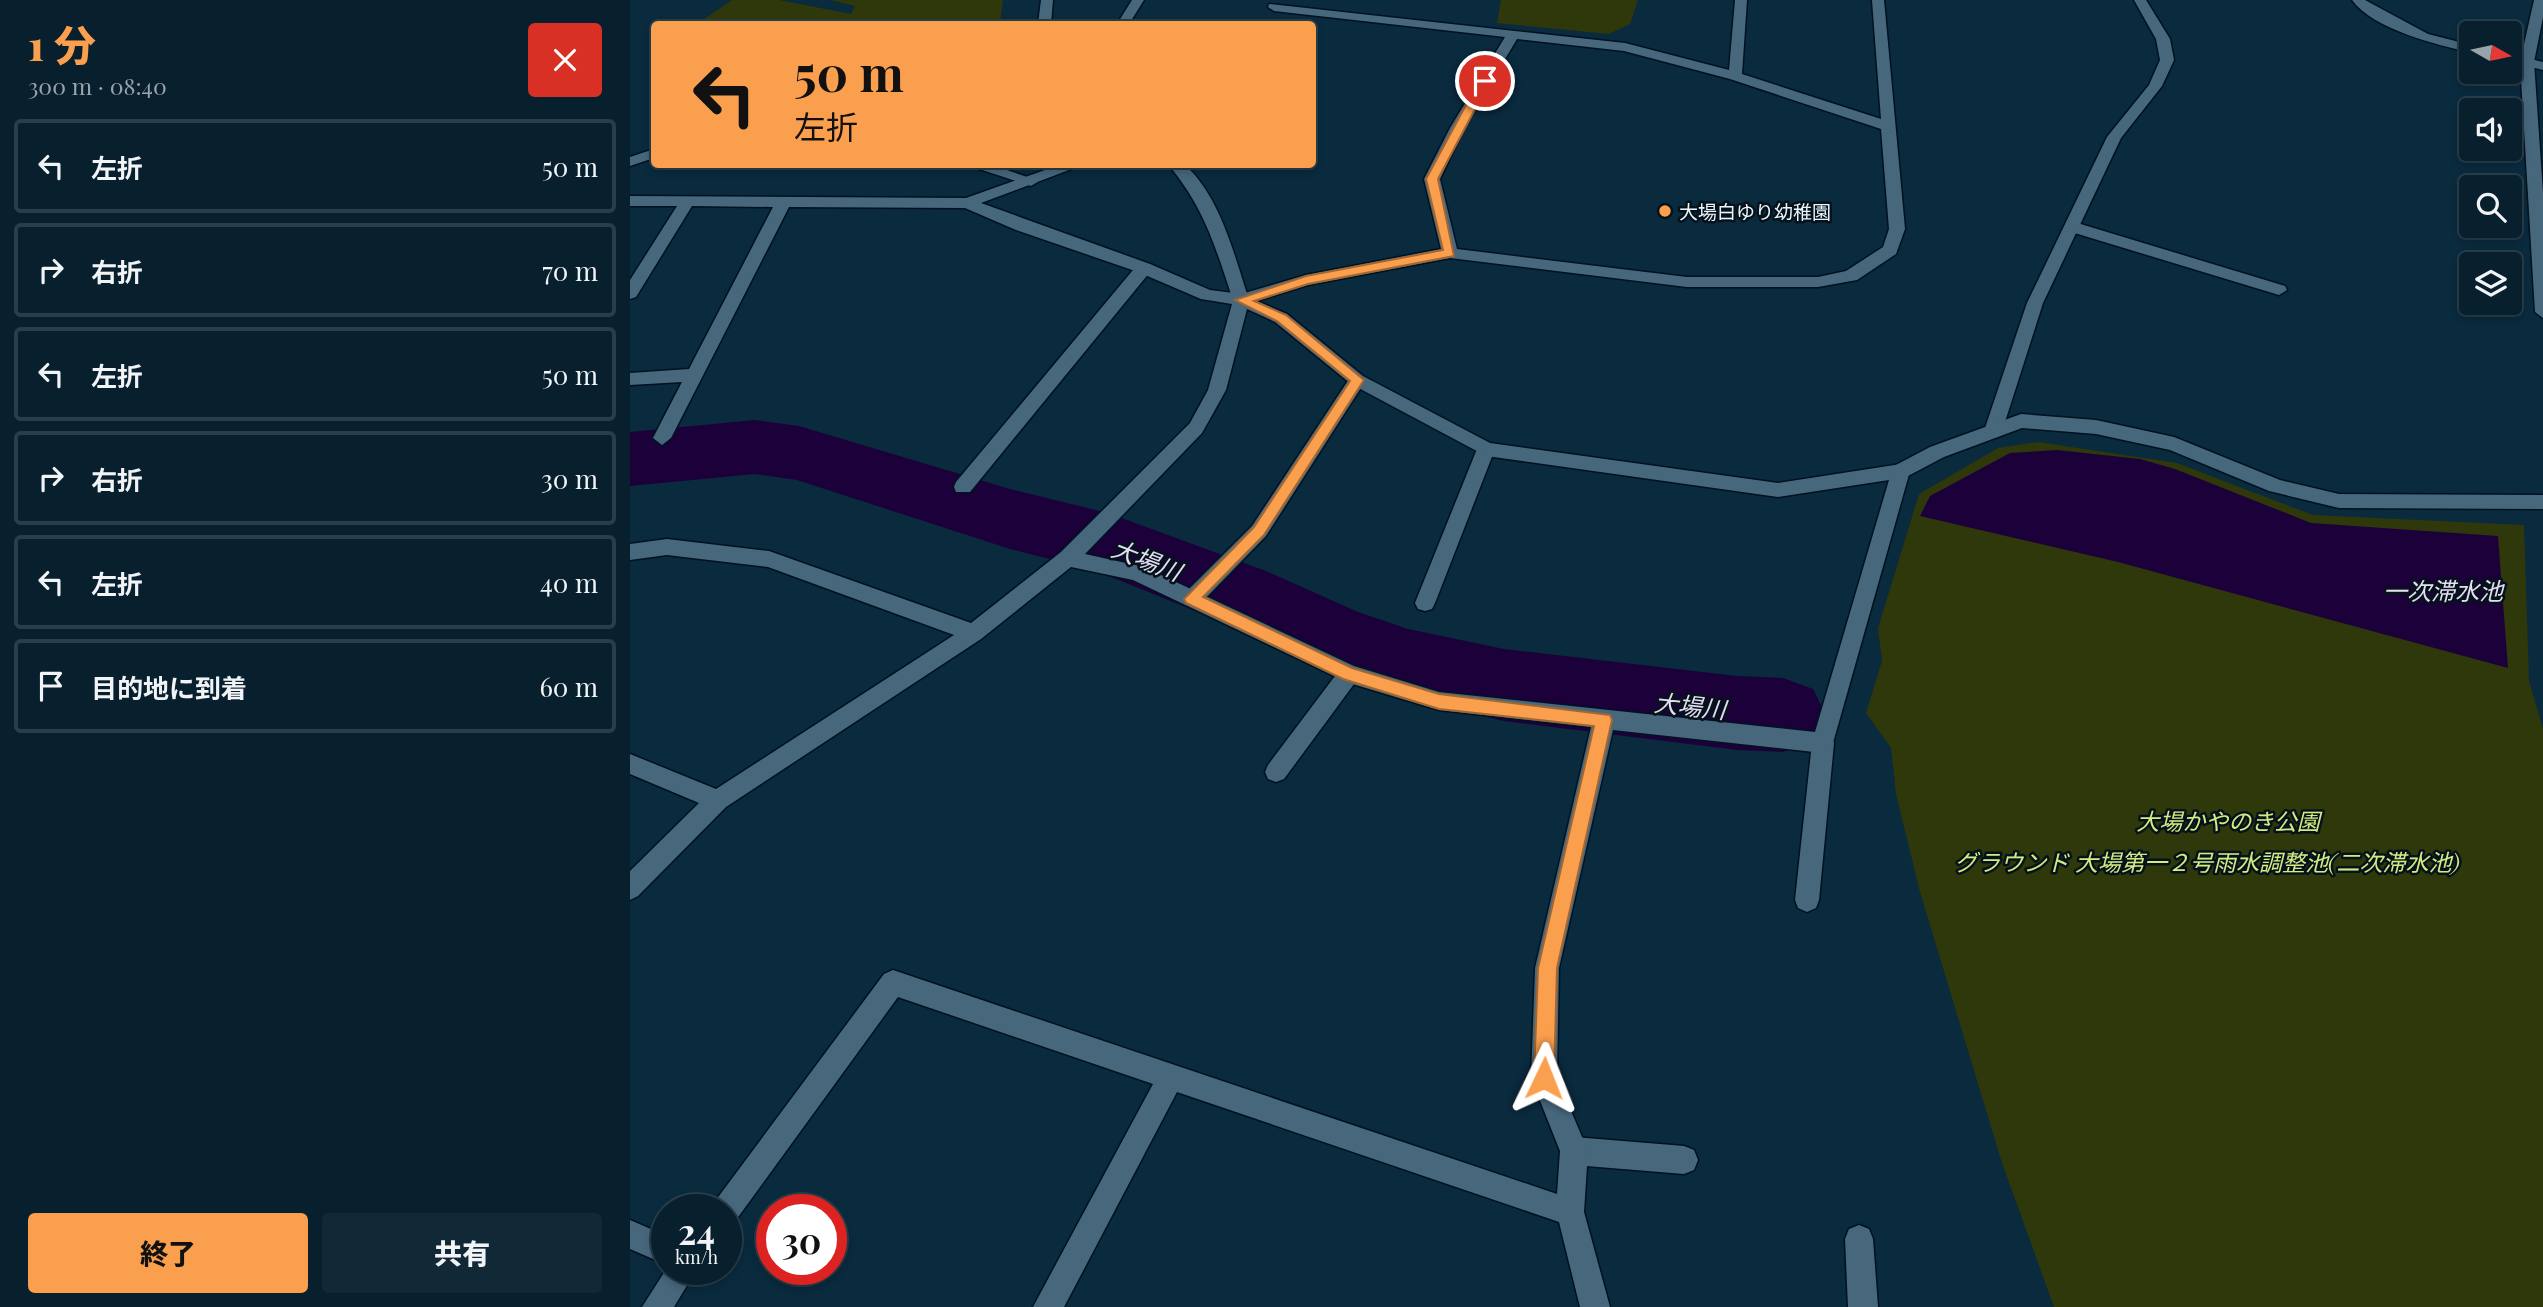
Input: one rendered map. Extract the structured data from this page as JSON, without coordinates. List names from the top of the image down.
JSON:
{
  "water": ["大場川", "一次滞水池"],
  "parks": ["大場かやのき公園", "グラウンド 大場第一２号雨水調整池(二次滞水池)"],
  "places": ["大場白ゆり幼稚園"],
  "north": "right",
  "page": {
    "heading": ["1 分", "300 m · 08:40"],
    "turn": ["50 m", "左折"],
    "list": [
      {
        "name": "左折",
        "value": "50 m"
      },
      {
        "name": "右折",
        "value": "70 m"
      },
      {
        "name": "左折",
        "value": "50 m"
      },
      {
        "name": "右折",
        "value": "30 m"
      },
      {
        "name": "左折",
        "value": "40 m"
      },
      {
        "name": "目的地に到着",
        "value": "60 m"
      }
    ],
    "speed": "24 km/h",
    "limit": "30",
    "buttons": ["終了", "共有"]
  }
}
